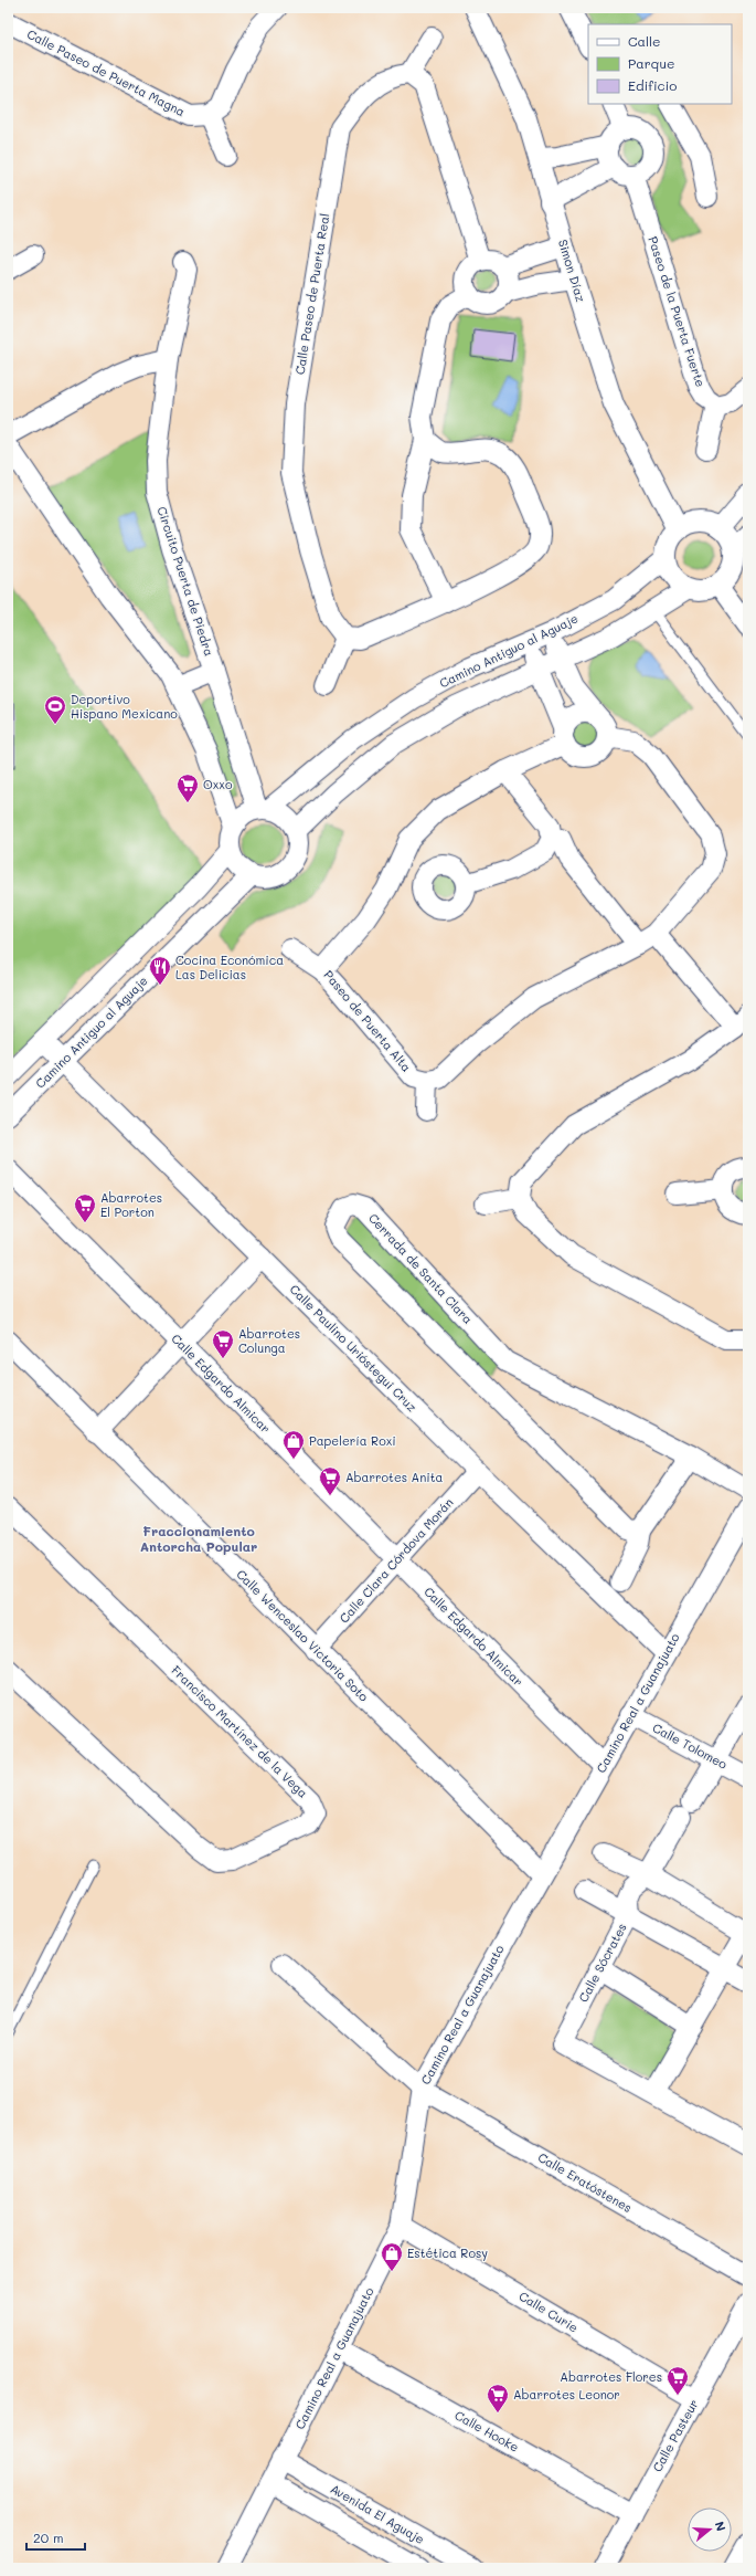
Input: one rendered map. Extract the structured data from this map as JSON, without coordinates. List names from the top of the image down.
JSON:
{
  "streets": {
    "street": [
      "Calle Paseo de Puerta Magna",
      "Simon Díaz",
      "Calle Paseo de Puerta Real",
      "Paseo de la Puerta Fuerte",
      "Circuito Puerta de Piedra",
      "Camino Antiguo al Aguaje",
      "Paseo de Puerta Alta",
      "Cerrada de Santa Clara",
      "Calle Paulino Urióstegui Cruz",
      "Calle Edgardo Almicar",
      "Calle Clara Córdova Morán",
      "Calle Wenceslao Victoria Soto",
      "Camino Real a Guanajuato",
      "Francisco Martínez de la Vega",
      "Calle Tolomeo",
      "Calle Sócrates",
      "Calle Eratóstenes",
      "Calle Curie",
      "Calle Hooke",
      "Calle Pasteur",
      "Avenida El Aguaje"
    ]
  },
  "crossings": [
    ["Simon Díaz", "Camino Antiguo al Aguaje"],
    ["Circuito Puerta de Piedra", "Camino Antiguo al Aguaje"],
    ["Camino Antiguo al Aguaje", "Calle Paulino Urióstegui Cruz"],
    ["Calle Paulino Urióstegui Cruz", "Calle Clara Córdova Morán"],
    ["Calle Paulino Urióstegui Cruz", "Camino Real a Guanajuato"],
    ["Calle Edgardo Almicar", "Calle Clara Córdova Morán"],
    ["Calle Edgardo Almicar", "Camino Real a Guanajuato"],
    ["Calle Clara Córdova Morán", "Calle Wenceslao Victoria Soto"],
    ["Calle Wenceslao Victoria Soto", "Camino Real a Guanajuato"],
    ["Camino Real a Guanajuato", "Calle Tolomeo"],
    ["Camino Real a Guanajuato", "Calle Eratóstenes"],
    ["Camino Real a Guanajuato", "Calle Curie"],
    ["Camino Real a Guanajuato", "Calle Hooke"],
    ["Camino Real a Guanajuato", "Avenida El Aguaje"],
    ["Calle Tolomeo", "Calle Sócrates"],
    ["Calle Curie", "Calle Pasteur"],
    ["Calle Hooke", "Calle Pasteur"]
  ],
  "districts": ["Fraccionamiento Antorcha Popular"],
  "places": {
    "sports": ["Deportivo Hispano Mexicano"],
    "supermarket": [
      "Oxxo",
      "Abarrotes El Porton",
      "Abarrotes Colunga",
      "Abarrotes Anita",
      "Abarrotes Flores",
      "Abarrotes Leonor"
    ],
    "restaurant": ["Cocina Económica Las Delicias"],
    "shop": ["Papelería Roxi", "Estética Rosy"]
  },
  "legend": ["Calle", "Parque", "Edificio"],
  "scale_bar": "20 m",
  "north": "right"
}
